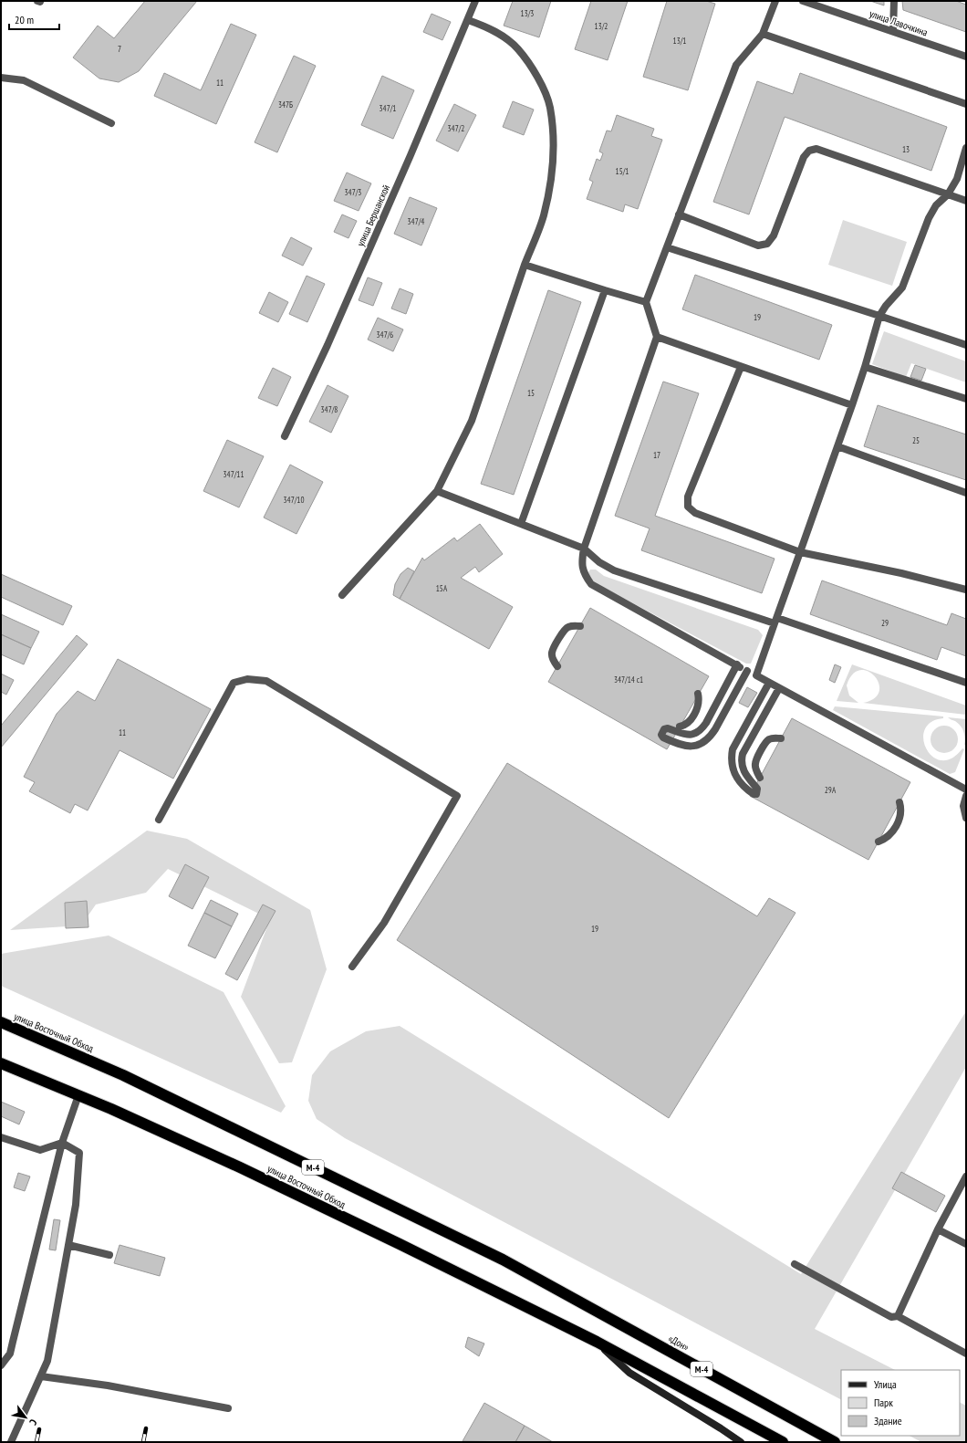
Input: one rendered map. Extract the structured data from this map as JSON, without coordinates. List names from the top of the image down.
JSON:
{
  "streets": {
    "highway": ["улица Восточный Обход", "М-4", "«Дон»"],
    "street": ["улица Лавочкина", "улица Бершанской"]
  },
  "crossings": [
    ["улица Восточный Обход", "М-4"],
    ["улица Восточный Обход", "«Дон»"]
  ],
  "house_numbers": [
    "13/3",
    "13/2",
    "13/1",
    "7",
    "11",
    "347Б",
    "347/1",
    "347/2",
    "13",
    "15/1",
    "347/3",
    "347/4",
    "19",
    "347/6",
    "15",
    "347/8",
    "25",
    "17",
    "347/11",
    "347/10",
    "15А",
    "29",
    "347/14 с1",
    "11",
    "29А",
    "19"
  ],
  "legend": ["Улица", "Парк", "Здание"],
  "scale_bar": "20 m",
  "north": "bottom right"
}
